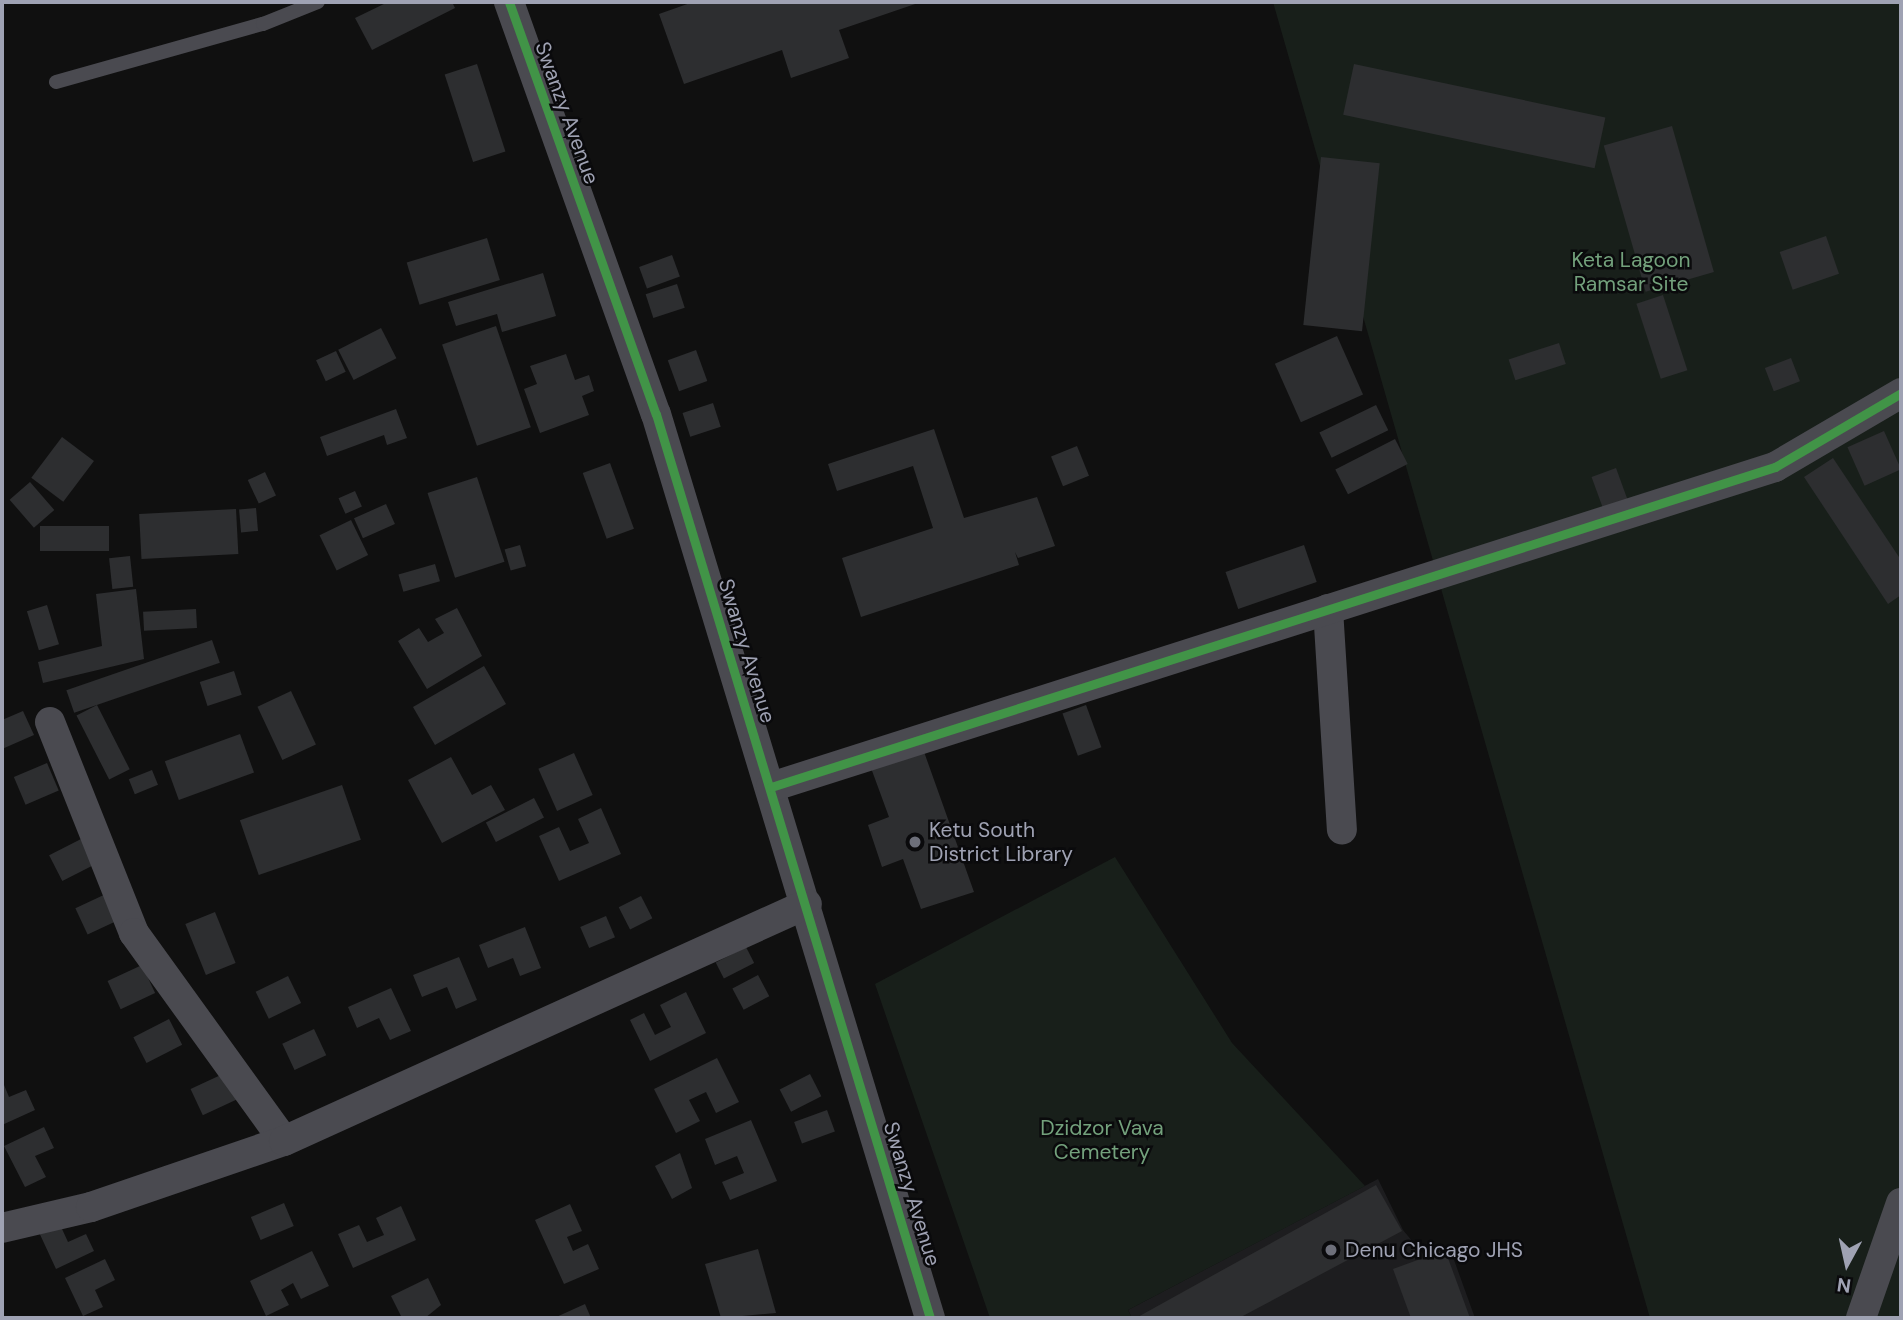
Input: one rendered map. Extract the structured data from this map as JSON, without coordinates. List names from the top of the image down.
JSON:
{
  "streets": {
    "street": ["Swanzy Avenue"]
  },
  "parks": ["Keta Lagoon Ramsar Site", "Dzidzor Vava Cemetery"],
  "places": ["Ketu South District Library", "Denu Chicago JHS"],
  "north": "bottom"
}
